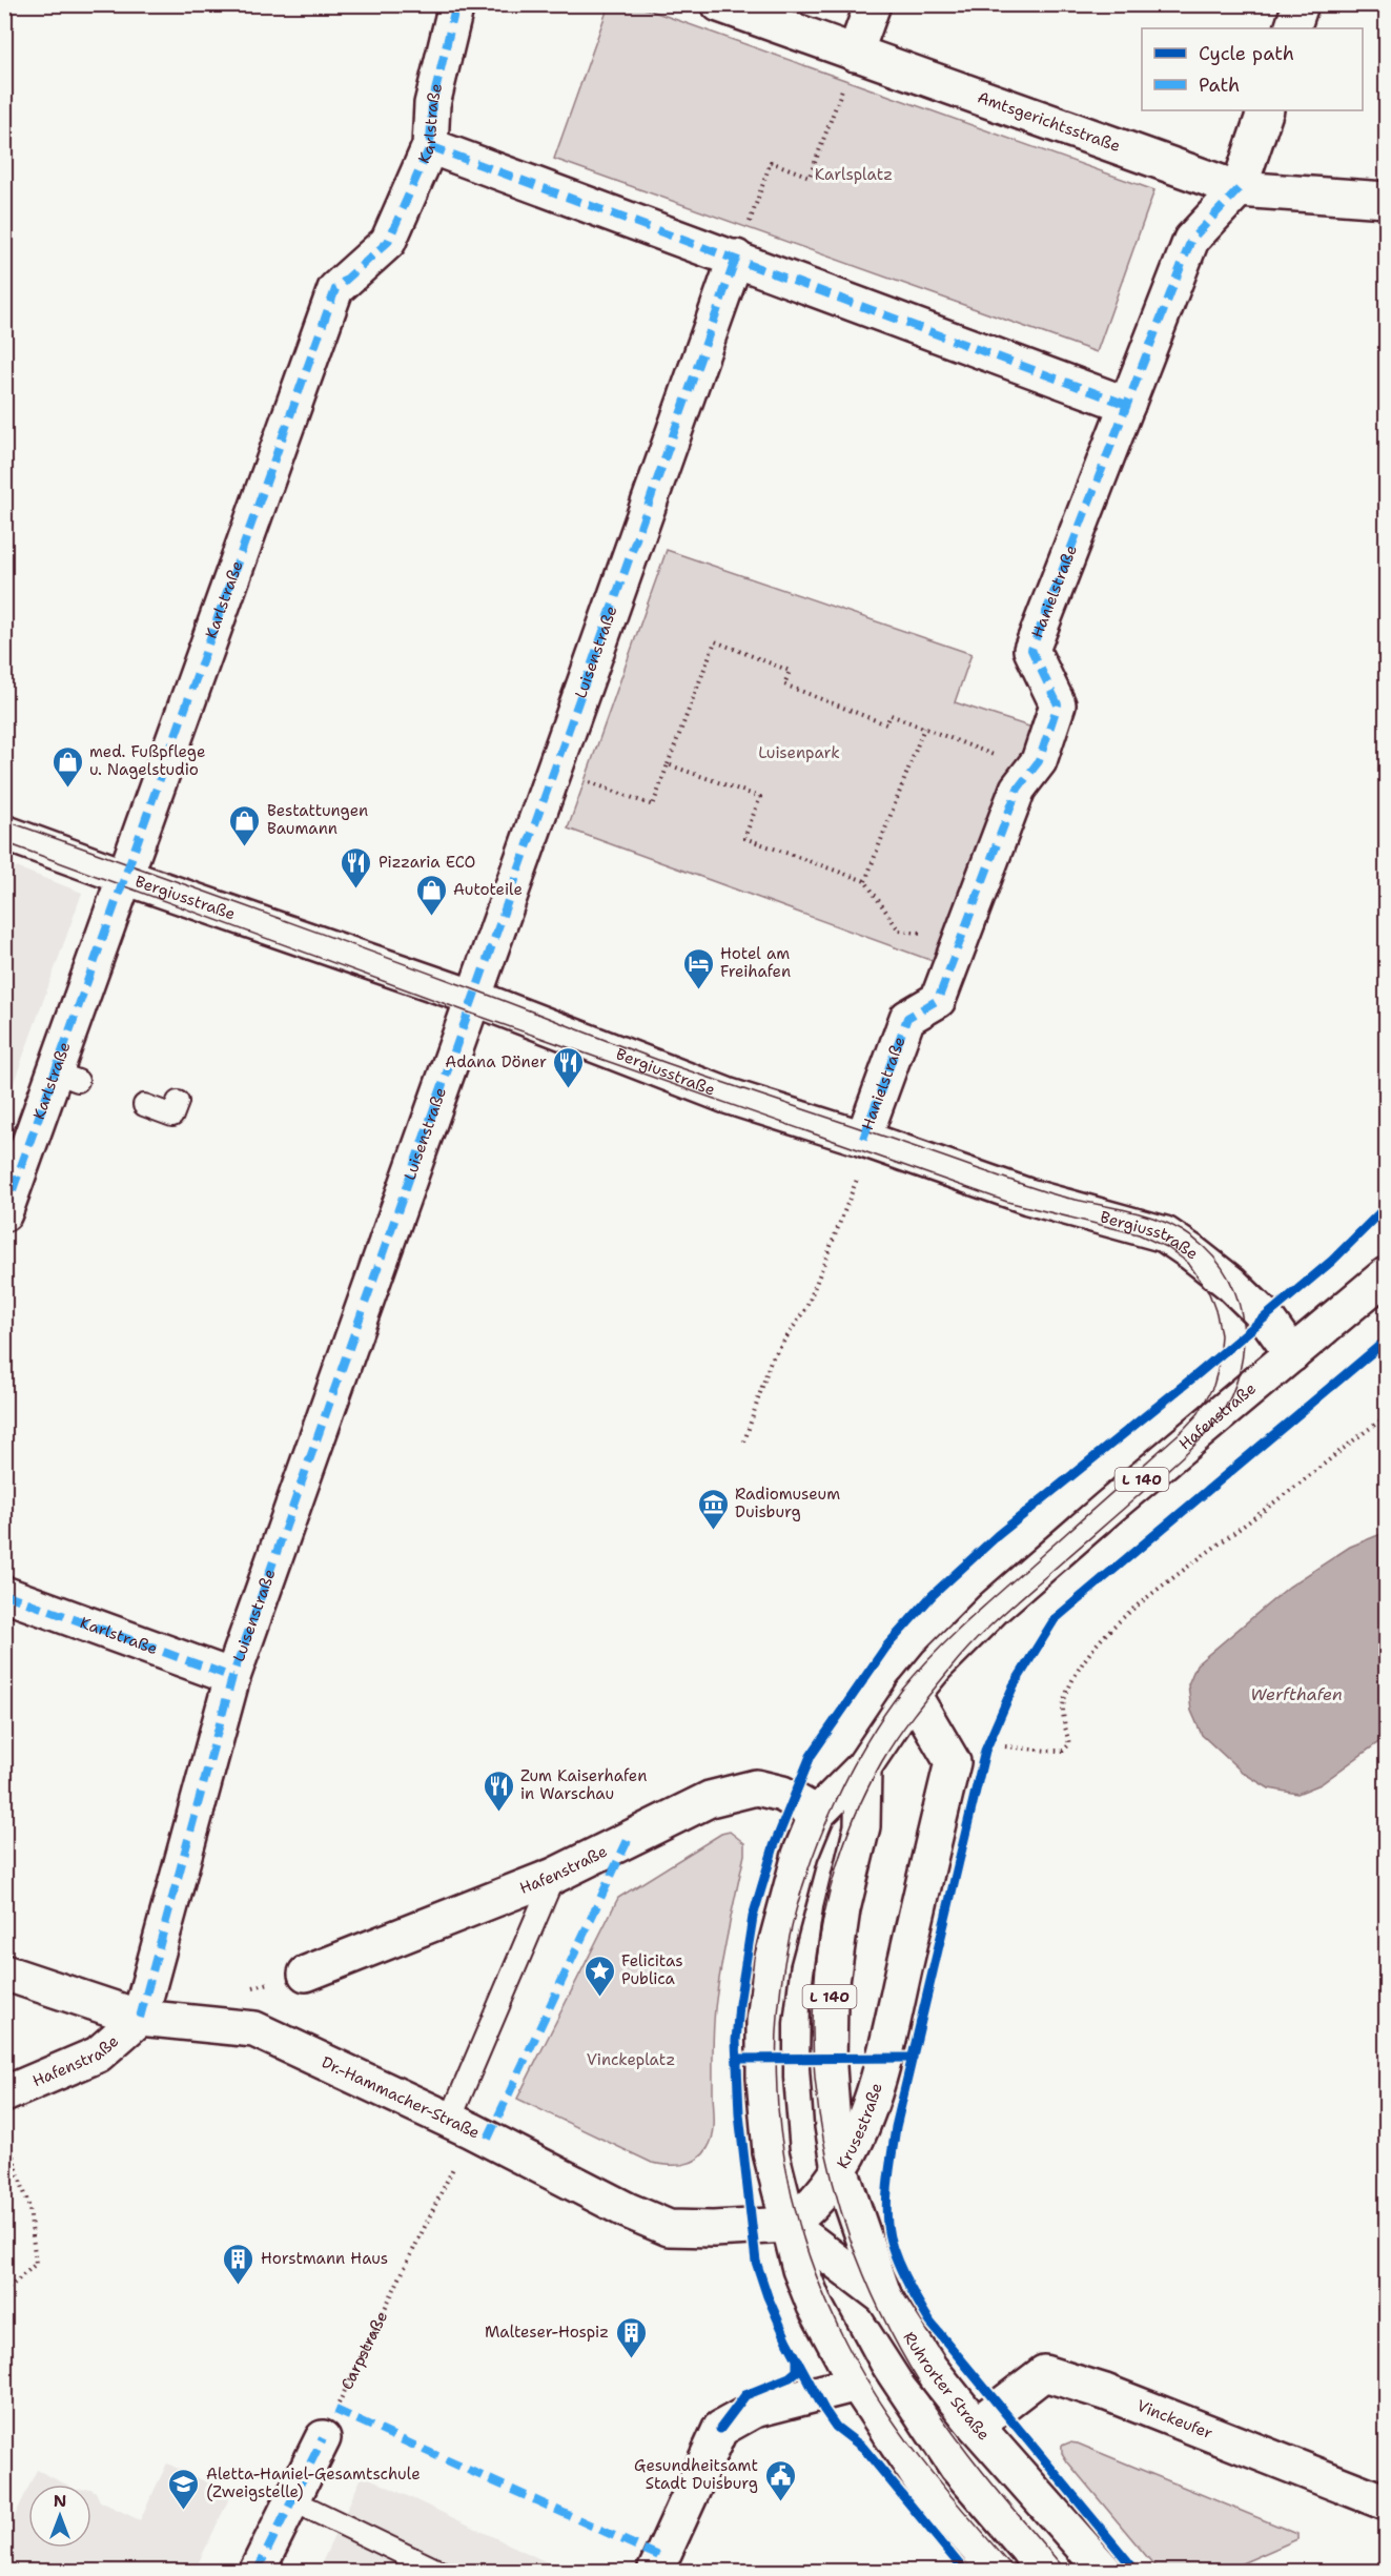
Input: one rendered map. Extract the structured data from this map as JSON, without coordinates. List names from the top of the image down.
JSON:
{
  "streets": {
    "street": [
      "Karlstraße",
      "Amtsgerichtsstraße",
      "Hanielstraße",
      "Luisenstraße",
      "Bergiusstraße",
      "Hafenstraße",
      "L 140",
      "Dr.-Hammacher-Straße",
      "Krusestraße",
      "Ruhrorter Straße",
      "Vinckeufer"
    ],
    "path": ["Carpstraße"]
  },
  "crossings": [
    ["Karlstraße", "Luisenstraße"],
    ["Karlstraße", "Bergiusstraße"],
    ["Amtsgerichtsstraße", "Hanielstraße"],
    ["Hanielstraße", "Bergiusstraße"],
    ["Luisenstraße", "Bergiusstraße"],
    ["Luisenstraße", "Hafenstraße"],
    ["Luisenstraße", "Dr.-Hammacher-Straße"],
    ["Bergiusstraße", "Hafenstraße"],
    ["Hafenstraße", "L 140"],
    ["Hafenstraße", "Dr.-Hammacher-Straße"],
    ["Hafenstraße", "Krusestraße"],
    ["L 140", "Dr.-Hammacher-Straße"],
    ["L 140", "Krusestraße"],
    ["Dr.-Hammacher-Straße", "Carpstraße"],
    ["Krusestraße", "Ruhrorter Straße"],
    ["Ruhrorter Straße", "Vinckeufer"]
  ],
  "water": ["Werfthafen"],
  "parks": ["Karlsplatz", "Luisenpark", "Vinckeplatz"],
  "places": {
    "shop": ["med. Fußpflege u. Nagelstudio", "Bestattungen Baumann", "Autoteile"],
    "restaurant": ["Pizzaria ECO", "Adana Döner", "Zum Kaiserhafen in Warschau"],
    "hotel": ["Hotel am Freihafen"],
    "museum": ["Radiomuseum Duisburg"],
    "place": ["Felicitas Publica"],
    "building": ["Horstmann Haus", "Malteser-Hospiz"],
    "public building": ["Gesundheitsamt Stadt Duisburg"],
    "school or university": ["Aletta-Haniel-Gesamtschule (Zweigstelle)"]
  },
  "legend": ["Cycle path", "Path"],
  "north": "top"
}
